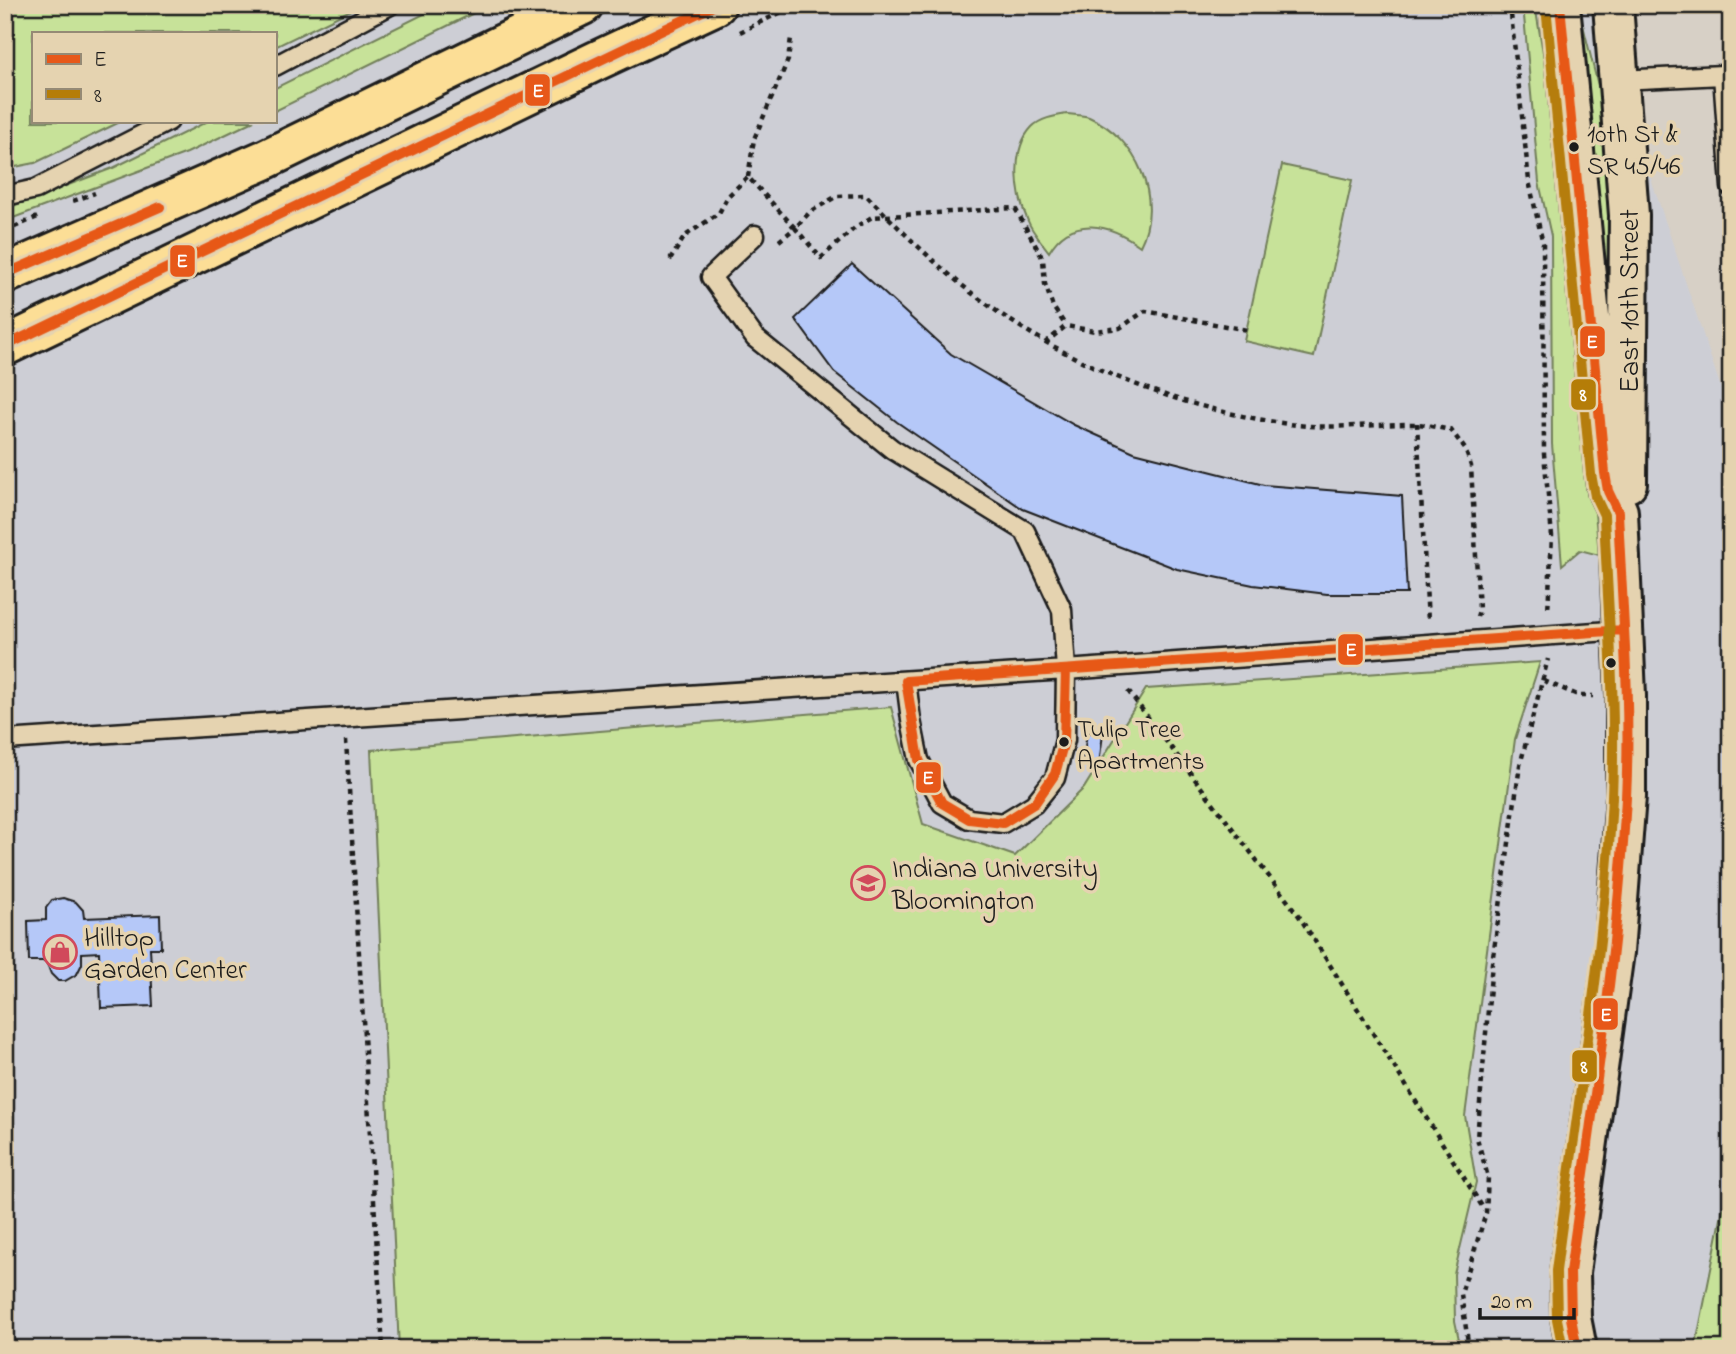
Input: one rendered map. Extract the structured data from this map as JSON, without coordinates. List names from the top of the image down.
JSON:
{
  "streets": {
    "street": ["East 10th Street"]
  },
  "places": {
    "other": ["10th St & SR 45/46", "Tulip Tree Apartments"],
    "school or university": ["Indiana University Bloomington"],
    "shop": ["Hilltop Garden Center"]
  },
  "lines": ["transit line E", "transit line 8"],
  "legend": ["E", "8"],
  "scale_bar": "20 m"
}
